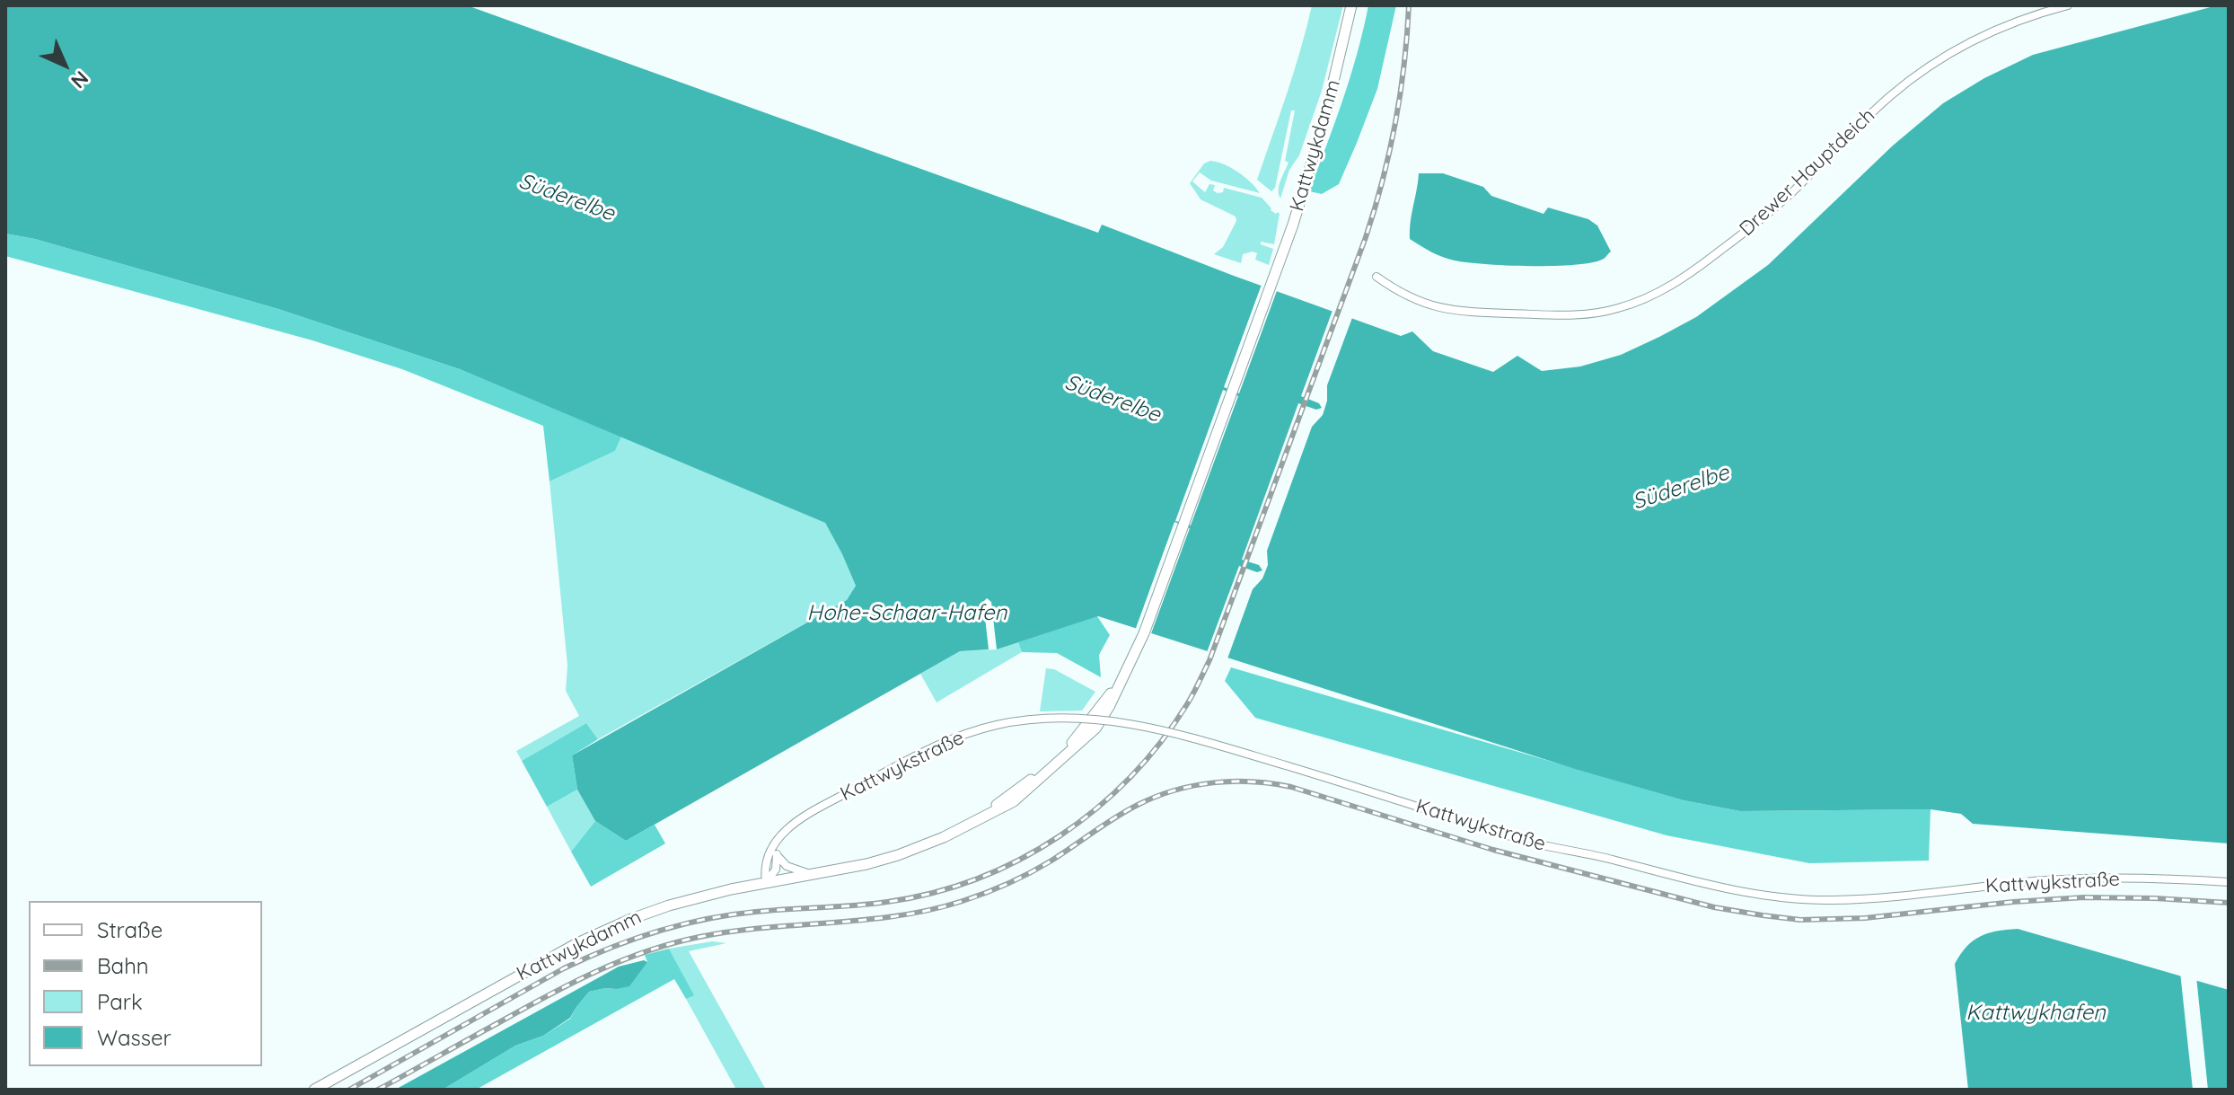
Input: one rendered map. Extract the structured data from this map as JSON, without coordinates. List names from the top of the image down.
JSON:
{
  "streets": {
    "main road": ["Kattwykdamm"],
    "street": ["Drewer Hauptdeich", "Kattwykstraße"]
  },
  "crossings": [
    ["Kattwykdamm", "Kattwykstraße"]
  ],
  "water": ["Süderelbe", "Hohe-Schaar-Hafen", "Kattwykhafen"],
  "legend": [
    "Straße",
    "Bahn",
    "Park",
    "Wasser"
  ],
  "north": "bottom right"
}
